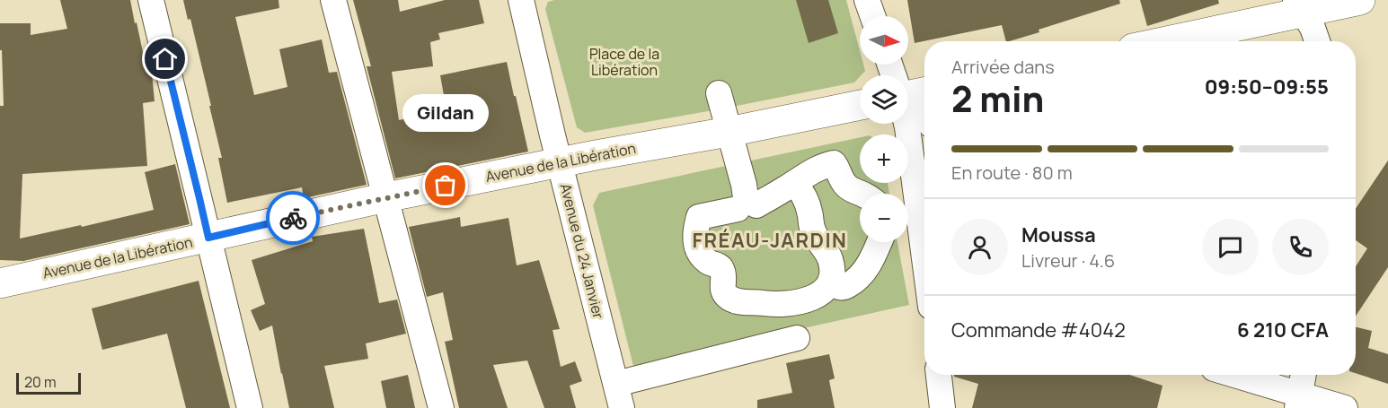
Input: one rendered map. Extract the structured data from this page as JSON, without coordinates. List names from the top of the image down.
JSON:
{
  "streets": {
    "main road": ["Avenue de la Libération"],
    "street": ["Avenue du 24 Janvier"]
  },
  "crossings": [
    ["Avenue de la Libération", "Avenue du 24 Janvier"]
  ],
  "districts": ["FRÉAU-JARDIN"],
  "parks": ["Place de la Libération"],
  "places": ["Gildan"],
  "scale_bar": "20 m",
  "north": "right",
  "page": {
    "map_buttons": ["+", "−"],
    "heading": ["2 min", "Arrivée dans", "09:50–09:55"],
    "panel": [
      "Moussa",
      "Livreur · 4.6",
      "Commande #4042",
      "6 210 CFA"
    ],
    "bubble": "Gildan",
    "bar": "En route · 80 m",
    "scale": "20 m"
  }
}
